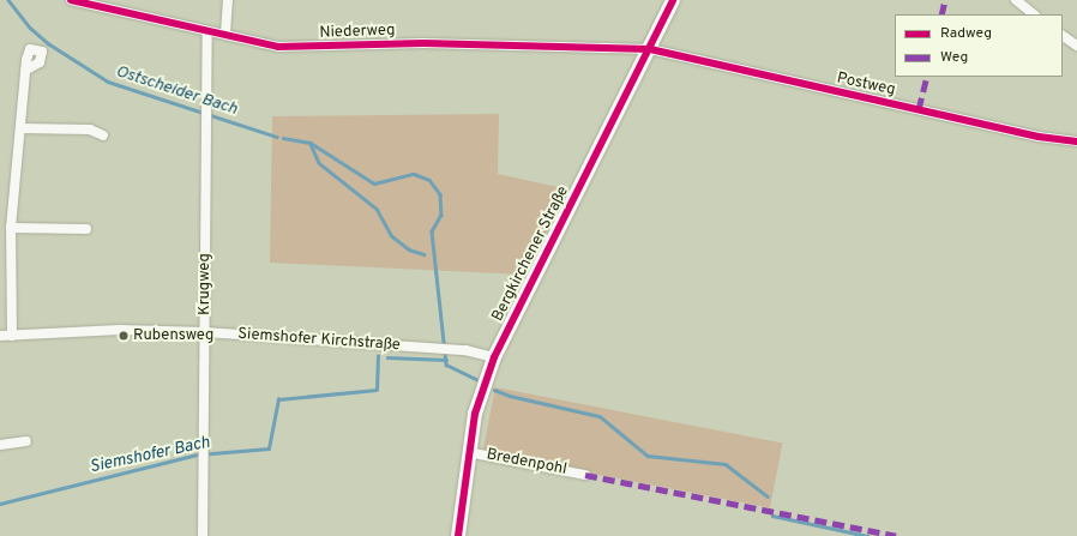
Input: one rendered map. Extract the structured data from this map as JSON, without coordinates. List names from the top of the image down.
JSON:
{
  "streets": {
    "street": [
      "Niederweg",
      "Postweg",
      "Bergkirchener Straße",
      "Krugweg",
      "Siemshofer Kirchstraße",
      "Bredenpohl"
    ]
  },
  "crossings": [
    ["Niederweg", "Postweg"],
    ["Niederweg", "Bergkirchener Straße"],
    ["Niederweg", "Krugweg"],
    ["Postweg", "Bergkirchener Straße"],
    ["Bergkirchener Straße", "Siemshofer Kirchstraße"],
    ["Bergkirchener Straße", "Bredenpohl"],
    ["Krugweg", "Siemshofer Kirchstraße"]
  ],
  "water": ["Ostscheider Bach", "Siemshofer Bach"],
  "places": ["Rubensweg"],
  "legend": ["Radweg", "Weg"]
}
